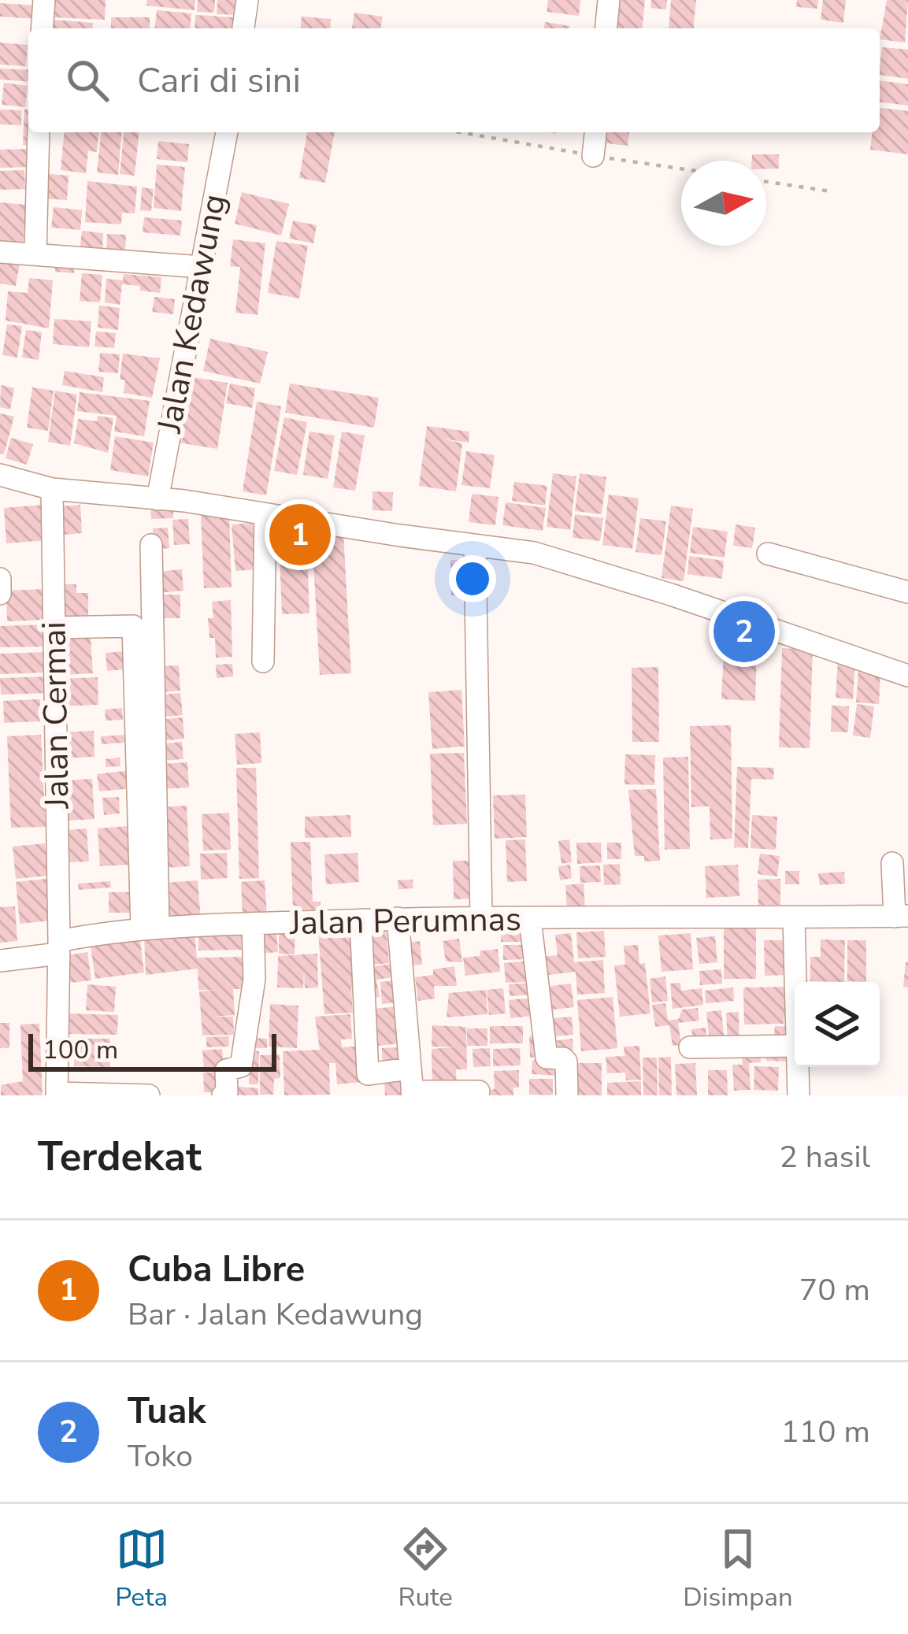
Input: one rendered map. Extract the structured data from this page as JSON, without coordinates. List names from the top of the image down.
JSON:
{
  "streets": {
    "street": ["Jalan Kedawung", "Jalan Cermai", "Jalan Perumnas"]
  },
  "crossings": [
    ["Jalan Cermai", "Jalan Perumnas"]
  ],
  "scale_bar": "100 m",
  "north": "right",
  "page": {
    "search": "Cari di sini",
    "pins": ["1", "2"],
    "scale": "100 m",
    "heading": ["Terdekat", "2 hasil"],
    "list": [
      {
        "mark": "1",
        "name": "Cuba Libre",
        "note": "Bar · Jalan Kedawung",
        "value": "70 m"
      },
      {
        "mark": "2",
        "name": "Tuak",
        "note": "Toko",
        "value": "110 m"
      }
    ],
    "nav": ["Peta", "Rute", "Disimpan"]
  }
}
